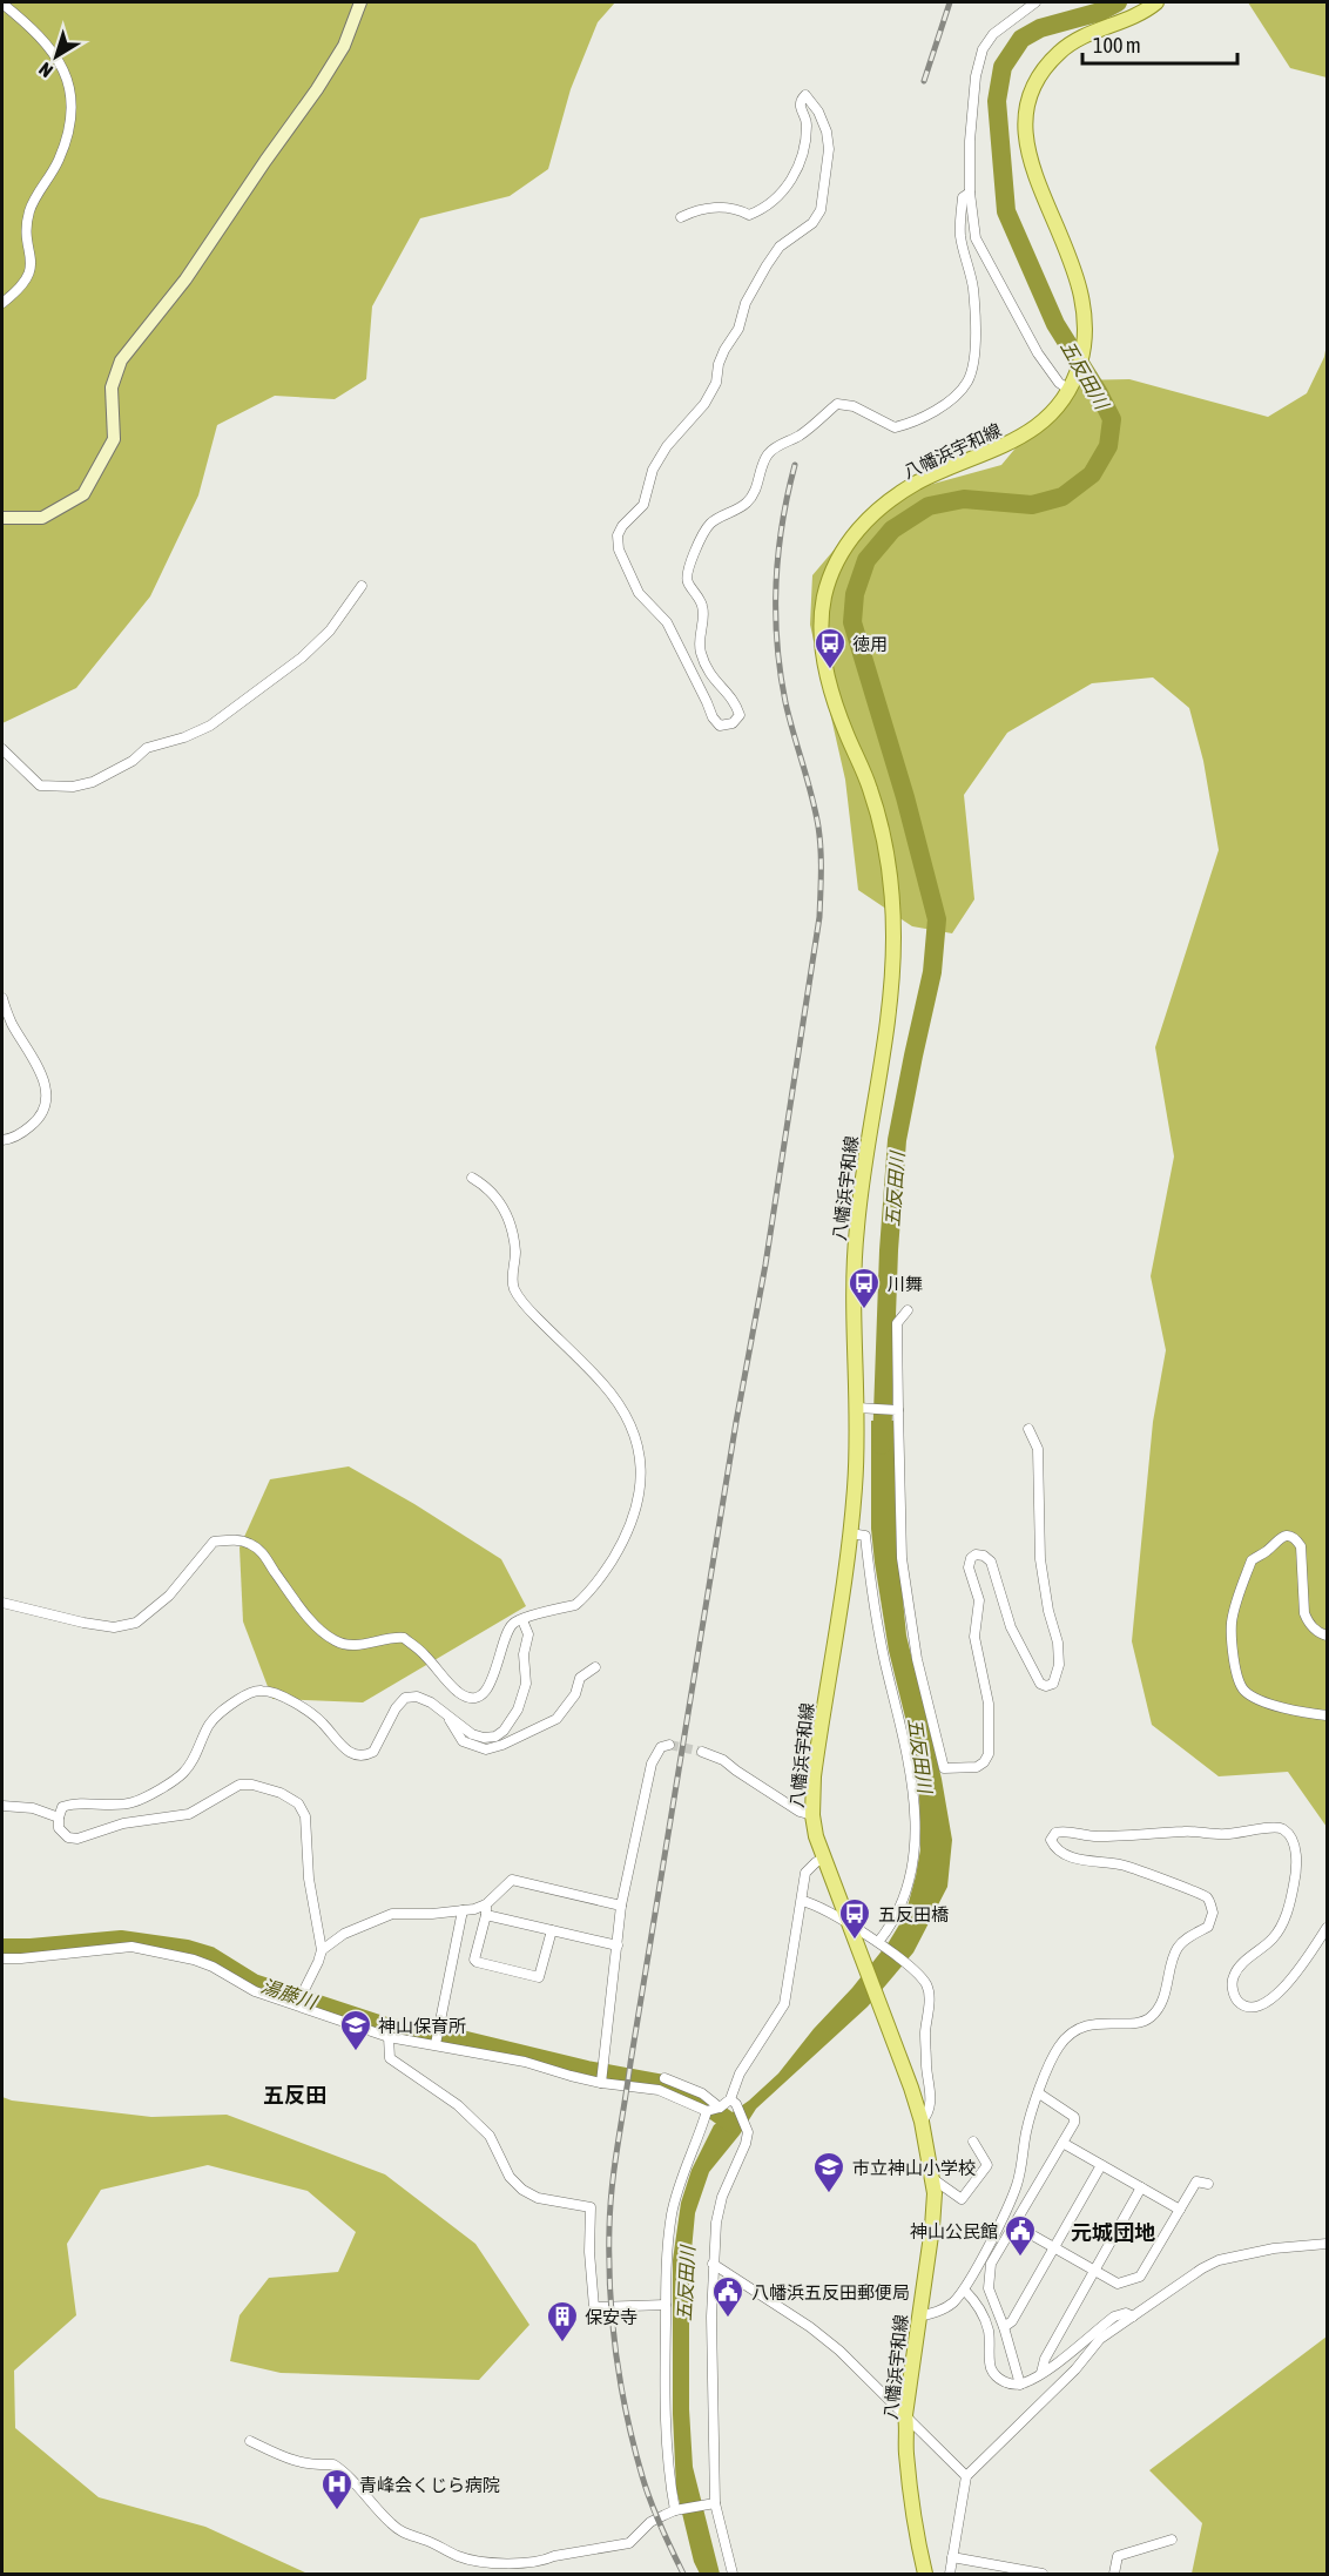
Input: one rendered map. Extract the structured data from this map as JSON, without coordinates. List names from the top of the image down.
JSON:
{
  "streets": {
    "main road": ["八幡浜宇和線"]
  },
  "districts": ["五反田", "元城団地"],
  "water": ["五反田川", "湯藤川"],
  "places": {
    "bus stop": ["徳用", "川舞", "五反田橋"],
    "school or university": ["神山保育所", "市立神山小学校"],
    "public building": ["神山公民館", "八幡浜五反田郵便局"],
    "building": ["保安寺"],
    "hospital": ["青峰会くじら病院"]
  },
  "scale_bar": "100 m",
  "north": "bottom left"
}
